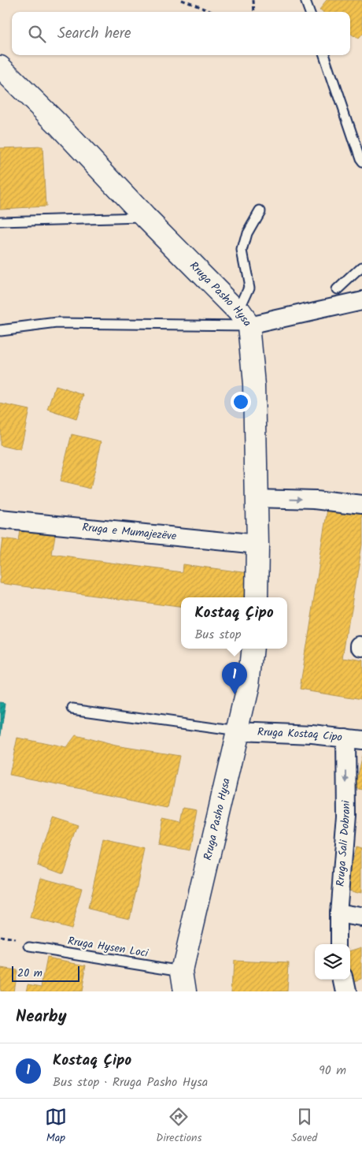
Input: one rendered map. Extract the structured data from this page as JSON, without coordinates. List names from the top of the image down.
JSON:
{
  "streets": {
    "main road": ["Rruga Pasho Hysa"],
    "street": ["Rruga e Mumajezëve", "Rruga Kostaq Cipo", "Rruga Sali Dobrani"],
    "lane": ["Rruga Hysen Loci"]
  },
  "crossings": [
    ["Rruga Pasho Hysa", "Rruga e Mumajezëve"],
    ["Rruga Pasho Hysa", "Rruga Kostaq Cipo"],
    ["Rruga Pasho Hysa", "Rruga Hysen Loci"],
    ["Rruga Kostaq Cipo", "Rruga Sali Dobrani"]
  ],
  "one_way": ["Rruga Sali Dobrani"],
  "scale_bar": "20 m",
  "page": {
    "search": "Search here",
    "popup": ["Kostaq Çipo", "Bus stop"],
    "pins": "1",
    "scale": "20 m",
    "heading": "Nearby",
    "list": [
      {
        "mark": "1",
        "name": "Kostaq Çipo",
        "note": "Bus stop · Rruga Pasho Hysa",
        "value": "90 m"
      }
    ],
    "nav": ["Map", "Directions", "Saved"]
  }
}
